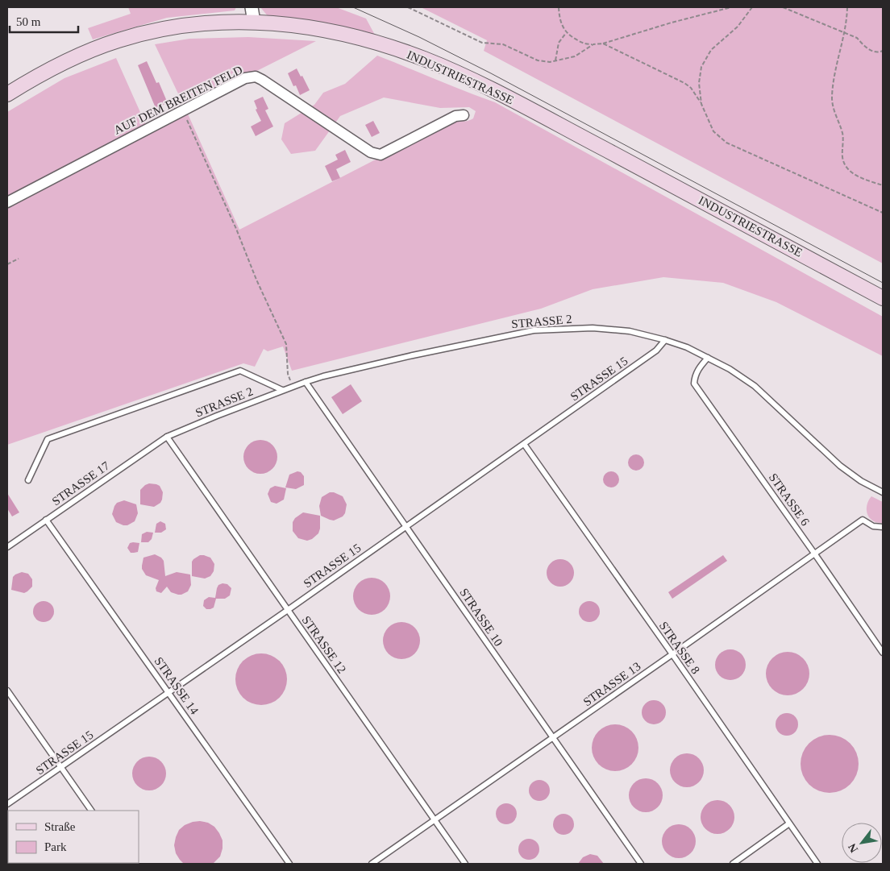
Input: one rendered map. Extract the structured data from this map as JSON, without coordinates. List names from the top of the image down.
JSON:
{
  "streets": {
    "main road": ["INDUSTRIESTRASSE"],
    "street": ["AUF DEM BREITEN FELD"],
    "lane": [
      "STRASSE 2",
      "STRASSE 15",
      "STRASSE 17",
      "STRASSE 6",
      "STRASSE 10",
      "STRASSE 12",
      "STRASSE 8",
      "STRASSE 13",
      "STRASSE 14"
    ]
  },
  "crossings": [
    ["STRASSE 2", "STRASSE 15"],
    ["STRASSE 2", "STRASSE 17"],
    ["STRASSE 2", "STRASSE 6"],
    ["STRASSE 2", "STRASSE 10"],
    ["STRASSE 2", "STRASSE 12"],
    ["STRASSE 15", "STRASSE 10"],
    ["STRASSE 15", "STRASSE 12"],
    ["STRASSE 15", "STRASSE 8"],
    ["STRASSE 15", "STRASSE 14"],
    ["STRASSE 17", "STRASSE 12"],
    ["STRASSE 17", "STRASSE 14"],
    ["STRASSE 6", "STRASSE 13"],
    ["STRASSE 10", "STRASSE 13"],
    ["STRASSE 12", "STRASSE 13"],
    ["STRASSE 8", "STRASSE 13"]
  ],
  "legend": ["Straße", "Park"],
  "scale_bar": "50 m",
  "north": "bottom left"
}
